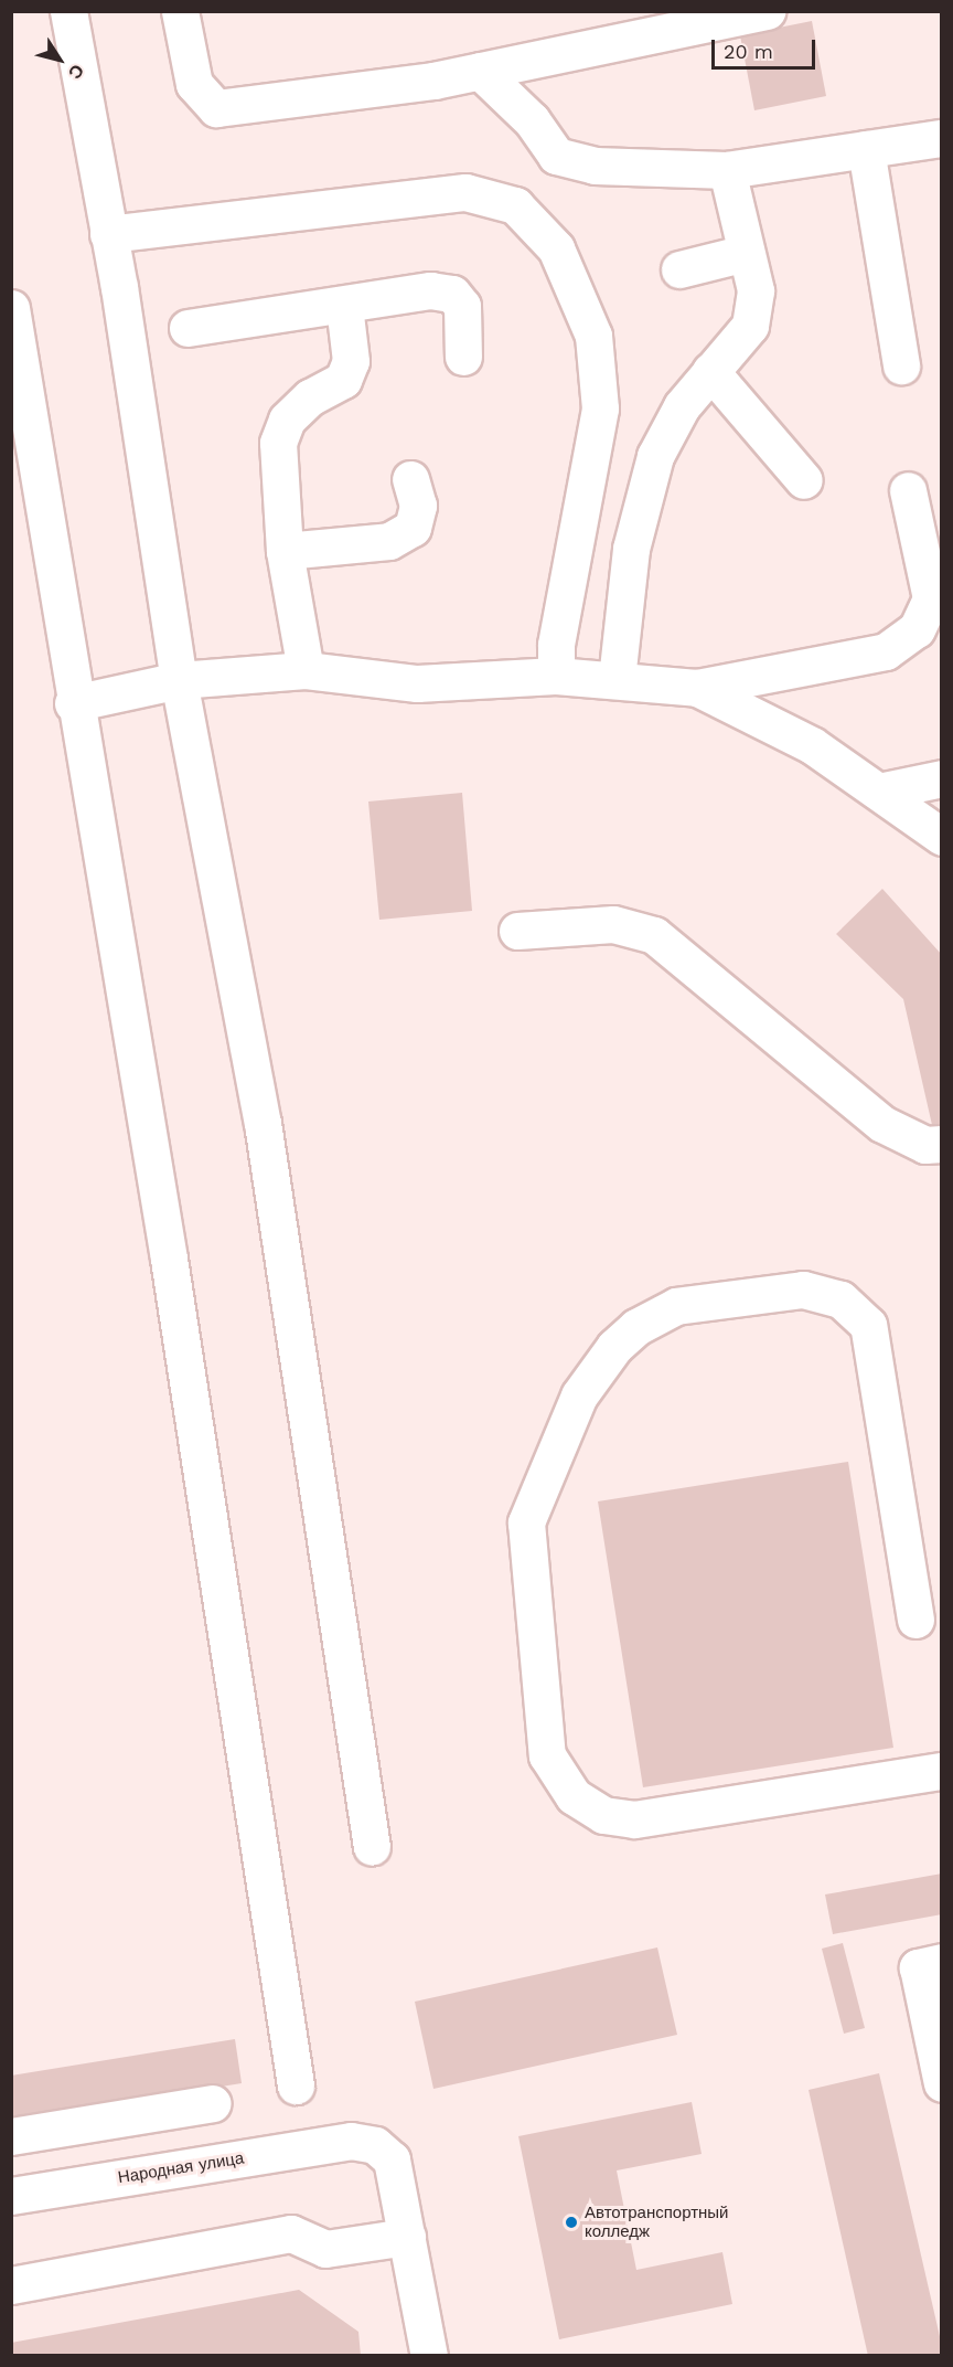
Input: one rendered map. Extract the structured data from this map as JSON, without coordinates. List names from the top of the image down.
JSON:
{
  "streets": {
    "street": ["Народная улица"]
  },
  "places": ["Автотранспортный колледж"],
  "scale_bar": "20 m",
  "north": "bottom right"
}
